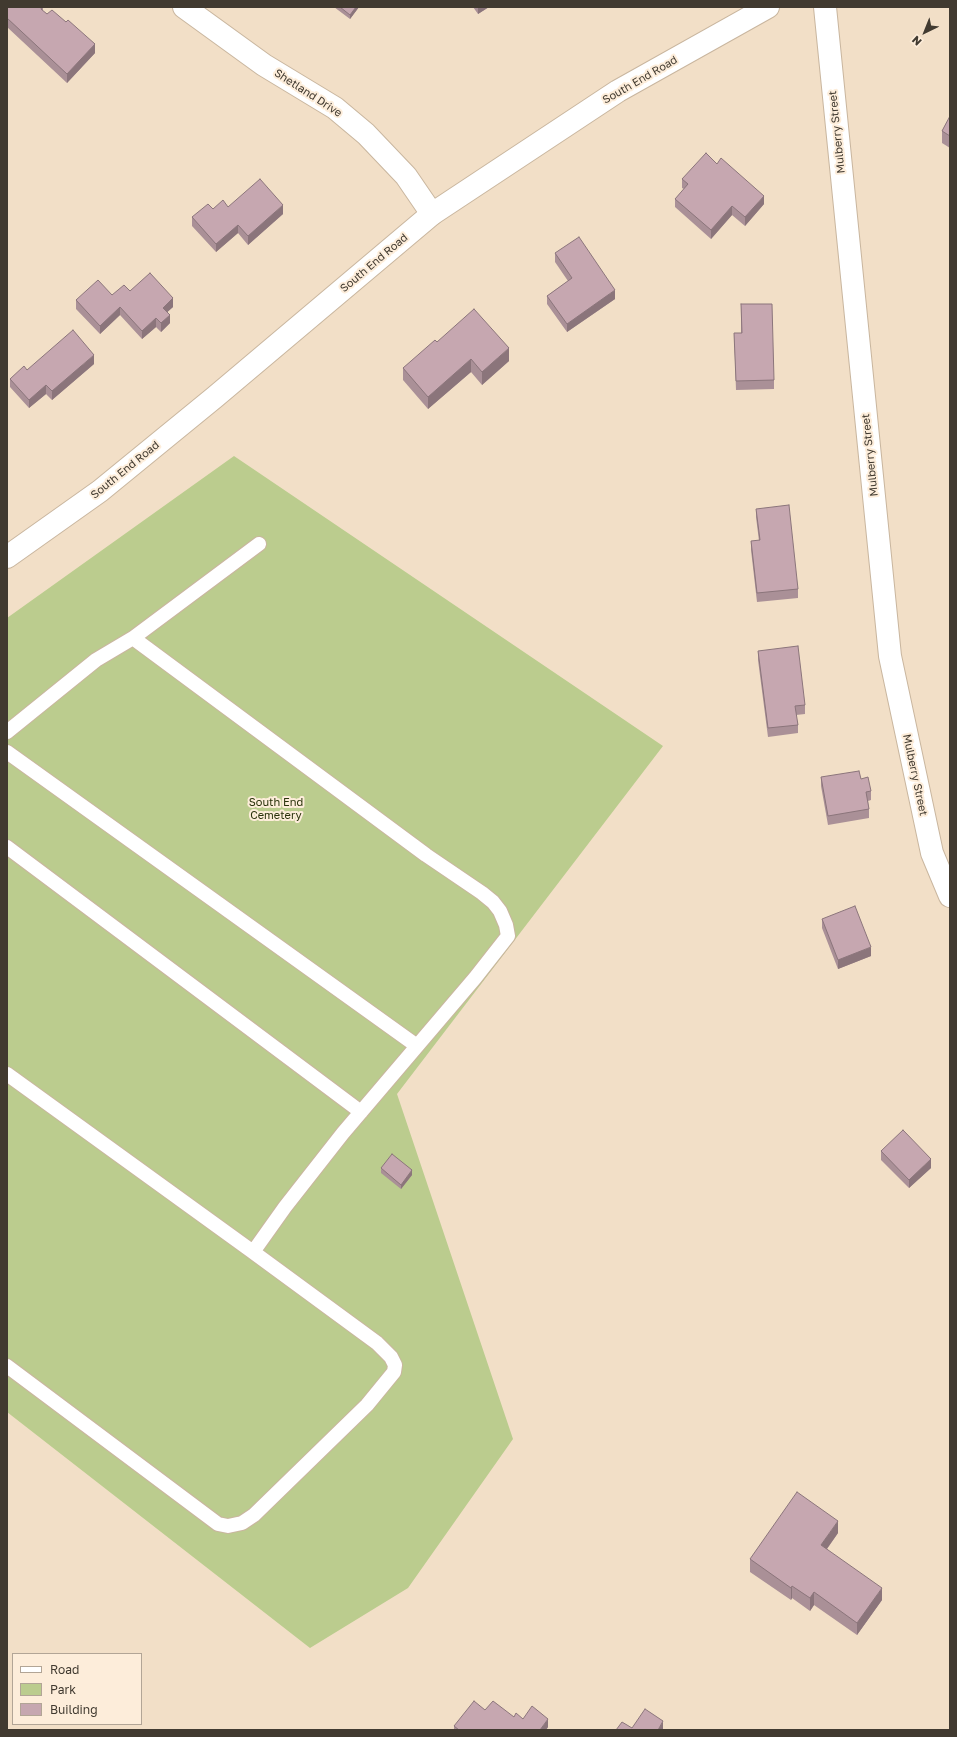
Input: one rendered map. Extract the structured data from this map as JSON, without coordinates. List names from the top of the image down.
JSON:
{
  "streets": {
    "street": ["South End Road", "Shetland Drive", "Mulberry Street"]
  },
  "crossings": [
    ["South End Road", "Shetland Drive"]
  ],
  "parks": ["South End Cemetery"],
  "legend": ["Road", "Park", "Building"],
  "north": "bottom left"
}
